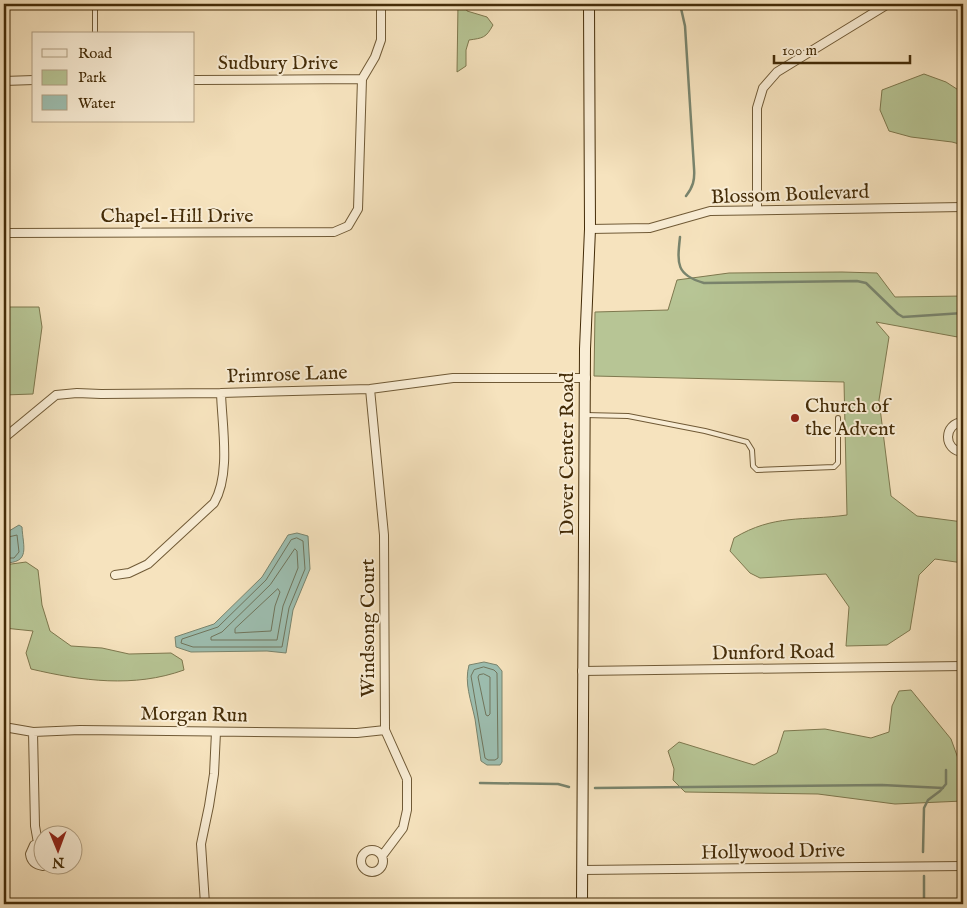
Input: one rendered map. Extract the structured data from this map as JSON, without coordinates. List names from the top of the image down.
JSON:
{
  "streets": {
    "street": [
      "Sudbury Drive",
      "Blossom Boulevard",
      "Chapel-Hill Drive",
      "Primrose Lane",
      "Dover Center Road",
      "Windsong Court",
      "Dunford Road",
      "Morgan Run",
      "Hollywood Drive"
    ]
  },
  "crossings": [
    ["Sudbury Drive", "Chapel-Hill Drive"],
    ["Blossom Boulevard", "Dover Center Road"],
    ["Primrose Lane", "Dover Center Road"],
    ["Primrose Lane", "Windsong Court"],
    ["Dover Center Road", "Dunford Road"],
    ["Dover Center Road", "Hollywood Drive"],
    ["Windsong Court", "Morgan Run"]
  ],
  "places": ["Church of the Advent"],
  "legend": ["Road", "Park", "Water"],
  "scale_bar": "100 m",
  "north": "bottom"
}
